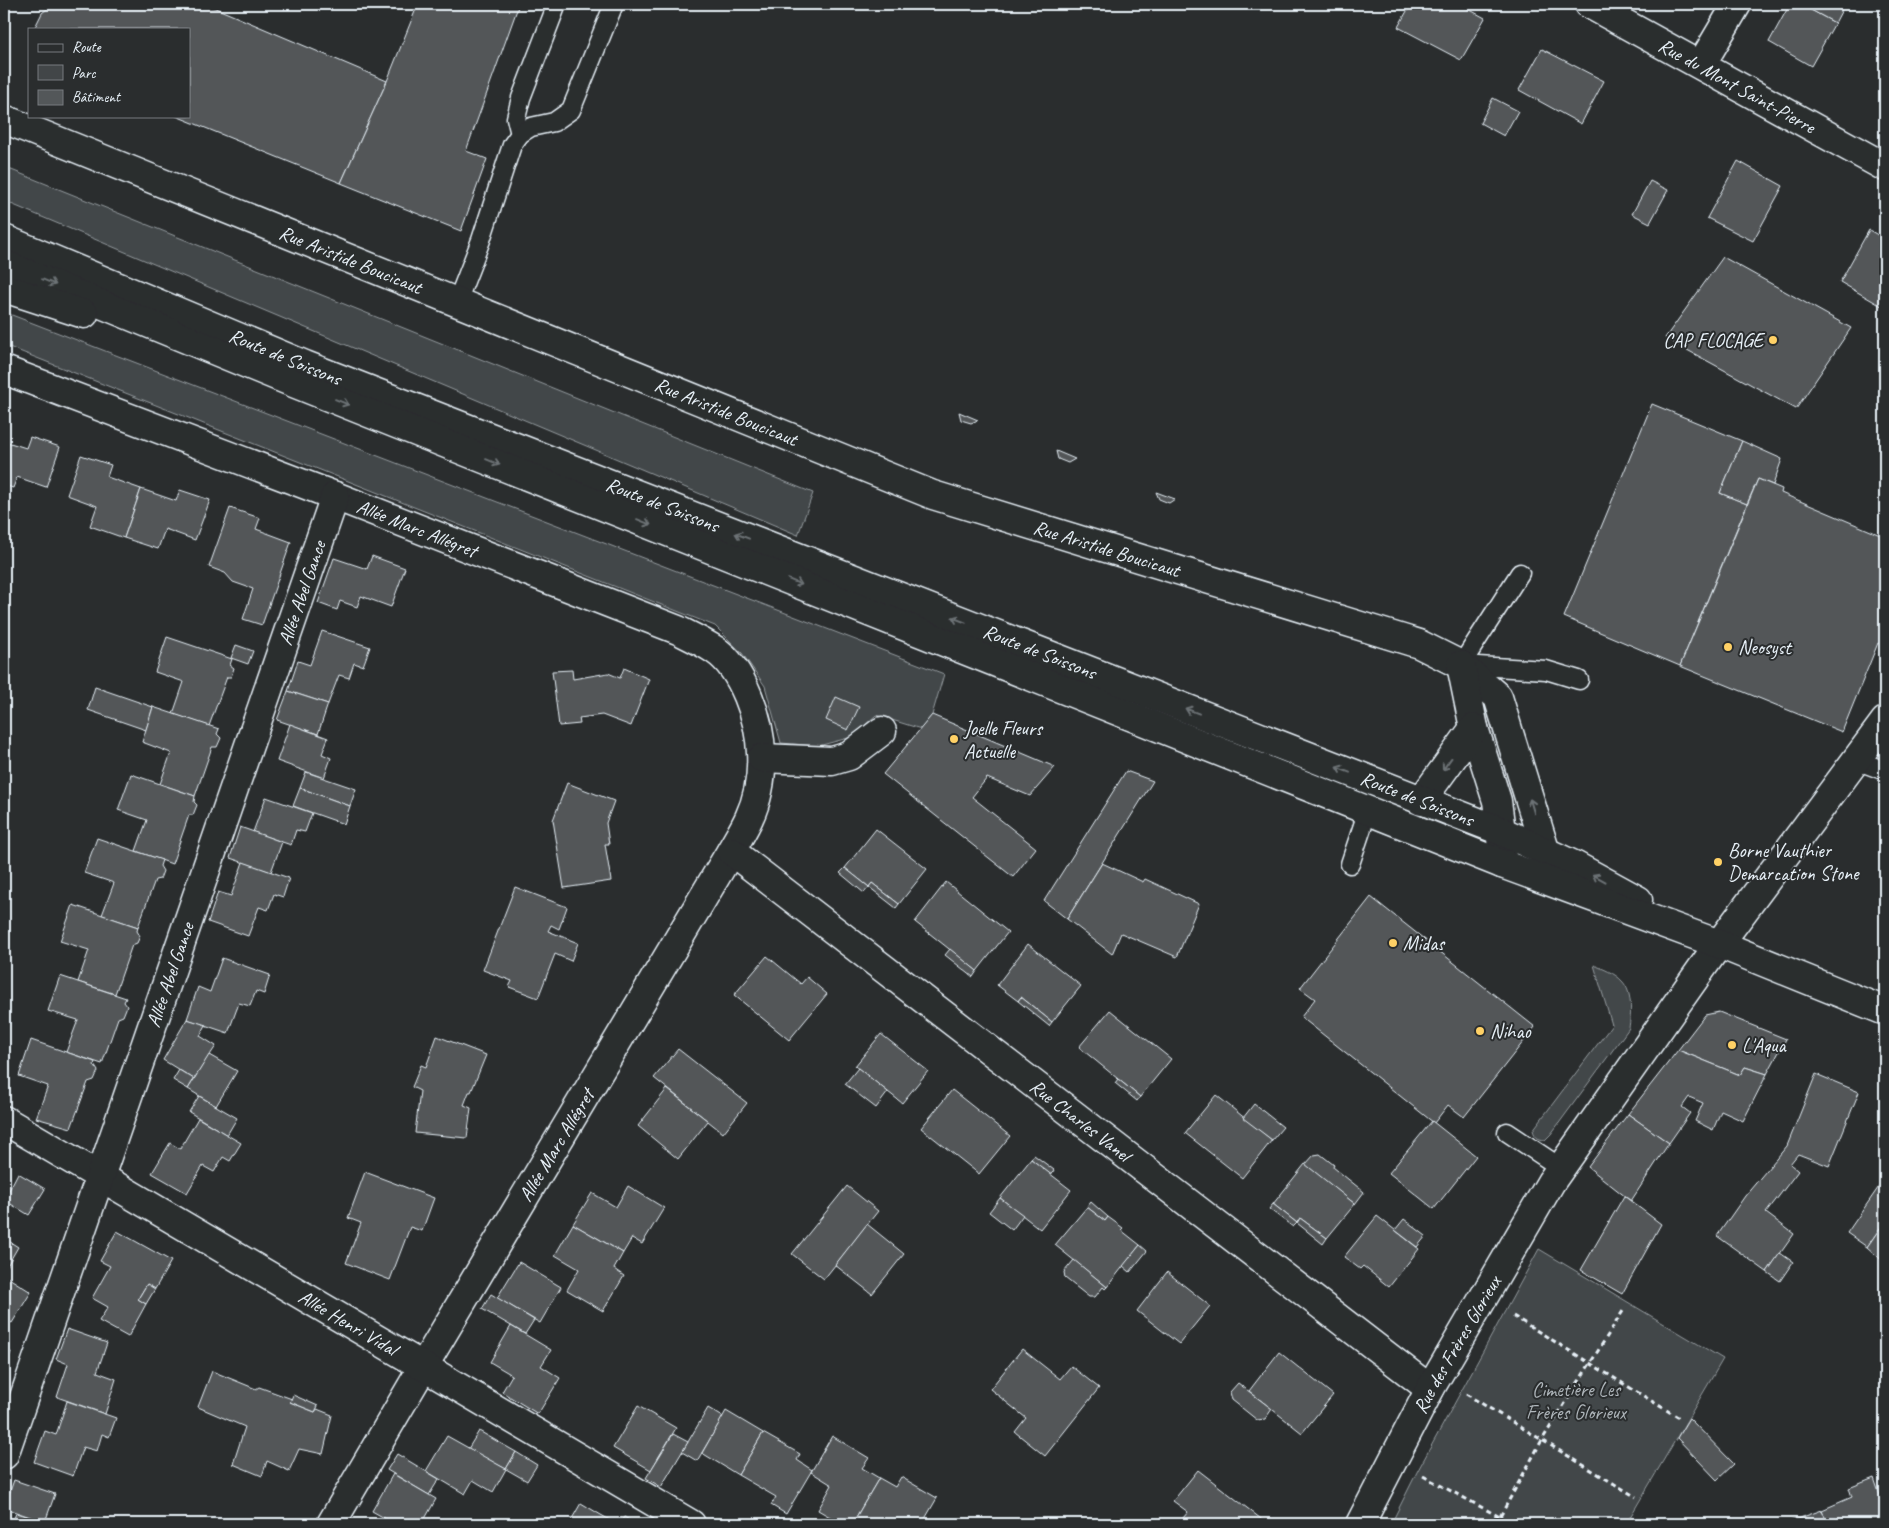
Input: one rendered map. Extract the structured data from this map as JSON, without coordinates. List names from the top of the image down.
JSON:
{
  "streets": {
    "street": [
      "Rue du Mont Saint-Pierre",
      "Rue Aristide Boucicaut",
      "Route de Soissons",
      "Allée Marc Allégret",
      "Allée Abel Gance",
      "Rue Charles Vanel",
      "Allée Henri Vidal",
      "Rue des Frères Glorieux"
    ]
  },
  "crossings": [
    ["Rue Aristide Boucicaut", "Route de Soissons"],
    ["Route de Soissons", "Rue des Frères Glorieux"],
    ["Allée Marc Allégret", "Allée Abel Gance"],
    ["Allée Marc Allégret", "Rue Charles Vanel"],
    ["Allée Marc Allégret", "Allée Henri Vidal"],
    ["Allée Abel Gance", "Allée Henri Vidal"],
    ["Rue Charles Vanel", "Rue des Frères Glorieux"]
  ],
  "parks": ["Cimetière Les Frères Glorieux"],
  "places": [
    "CAP FLOCAGE",
    "Neosyst",
    "Joelle Fleurs Actuelle",
    "Borne Vauthier Demarcation Stone",
    "Midas",
    "Nihao",
    "L'Aqua"
  ],
  "legend": ["Route", "Parc", "Bâtiment"]
}
